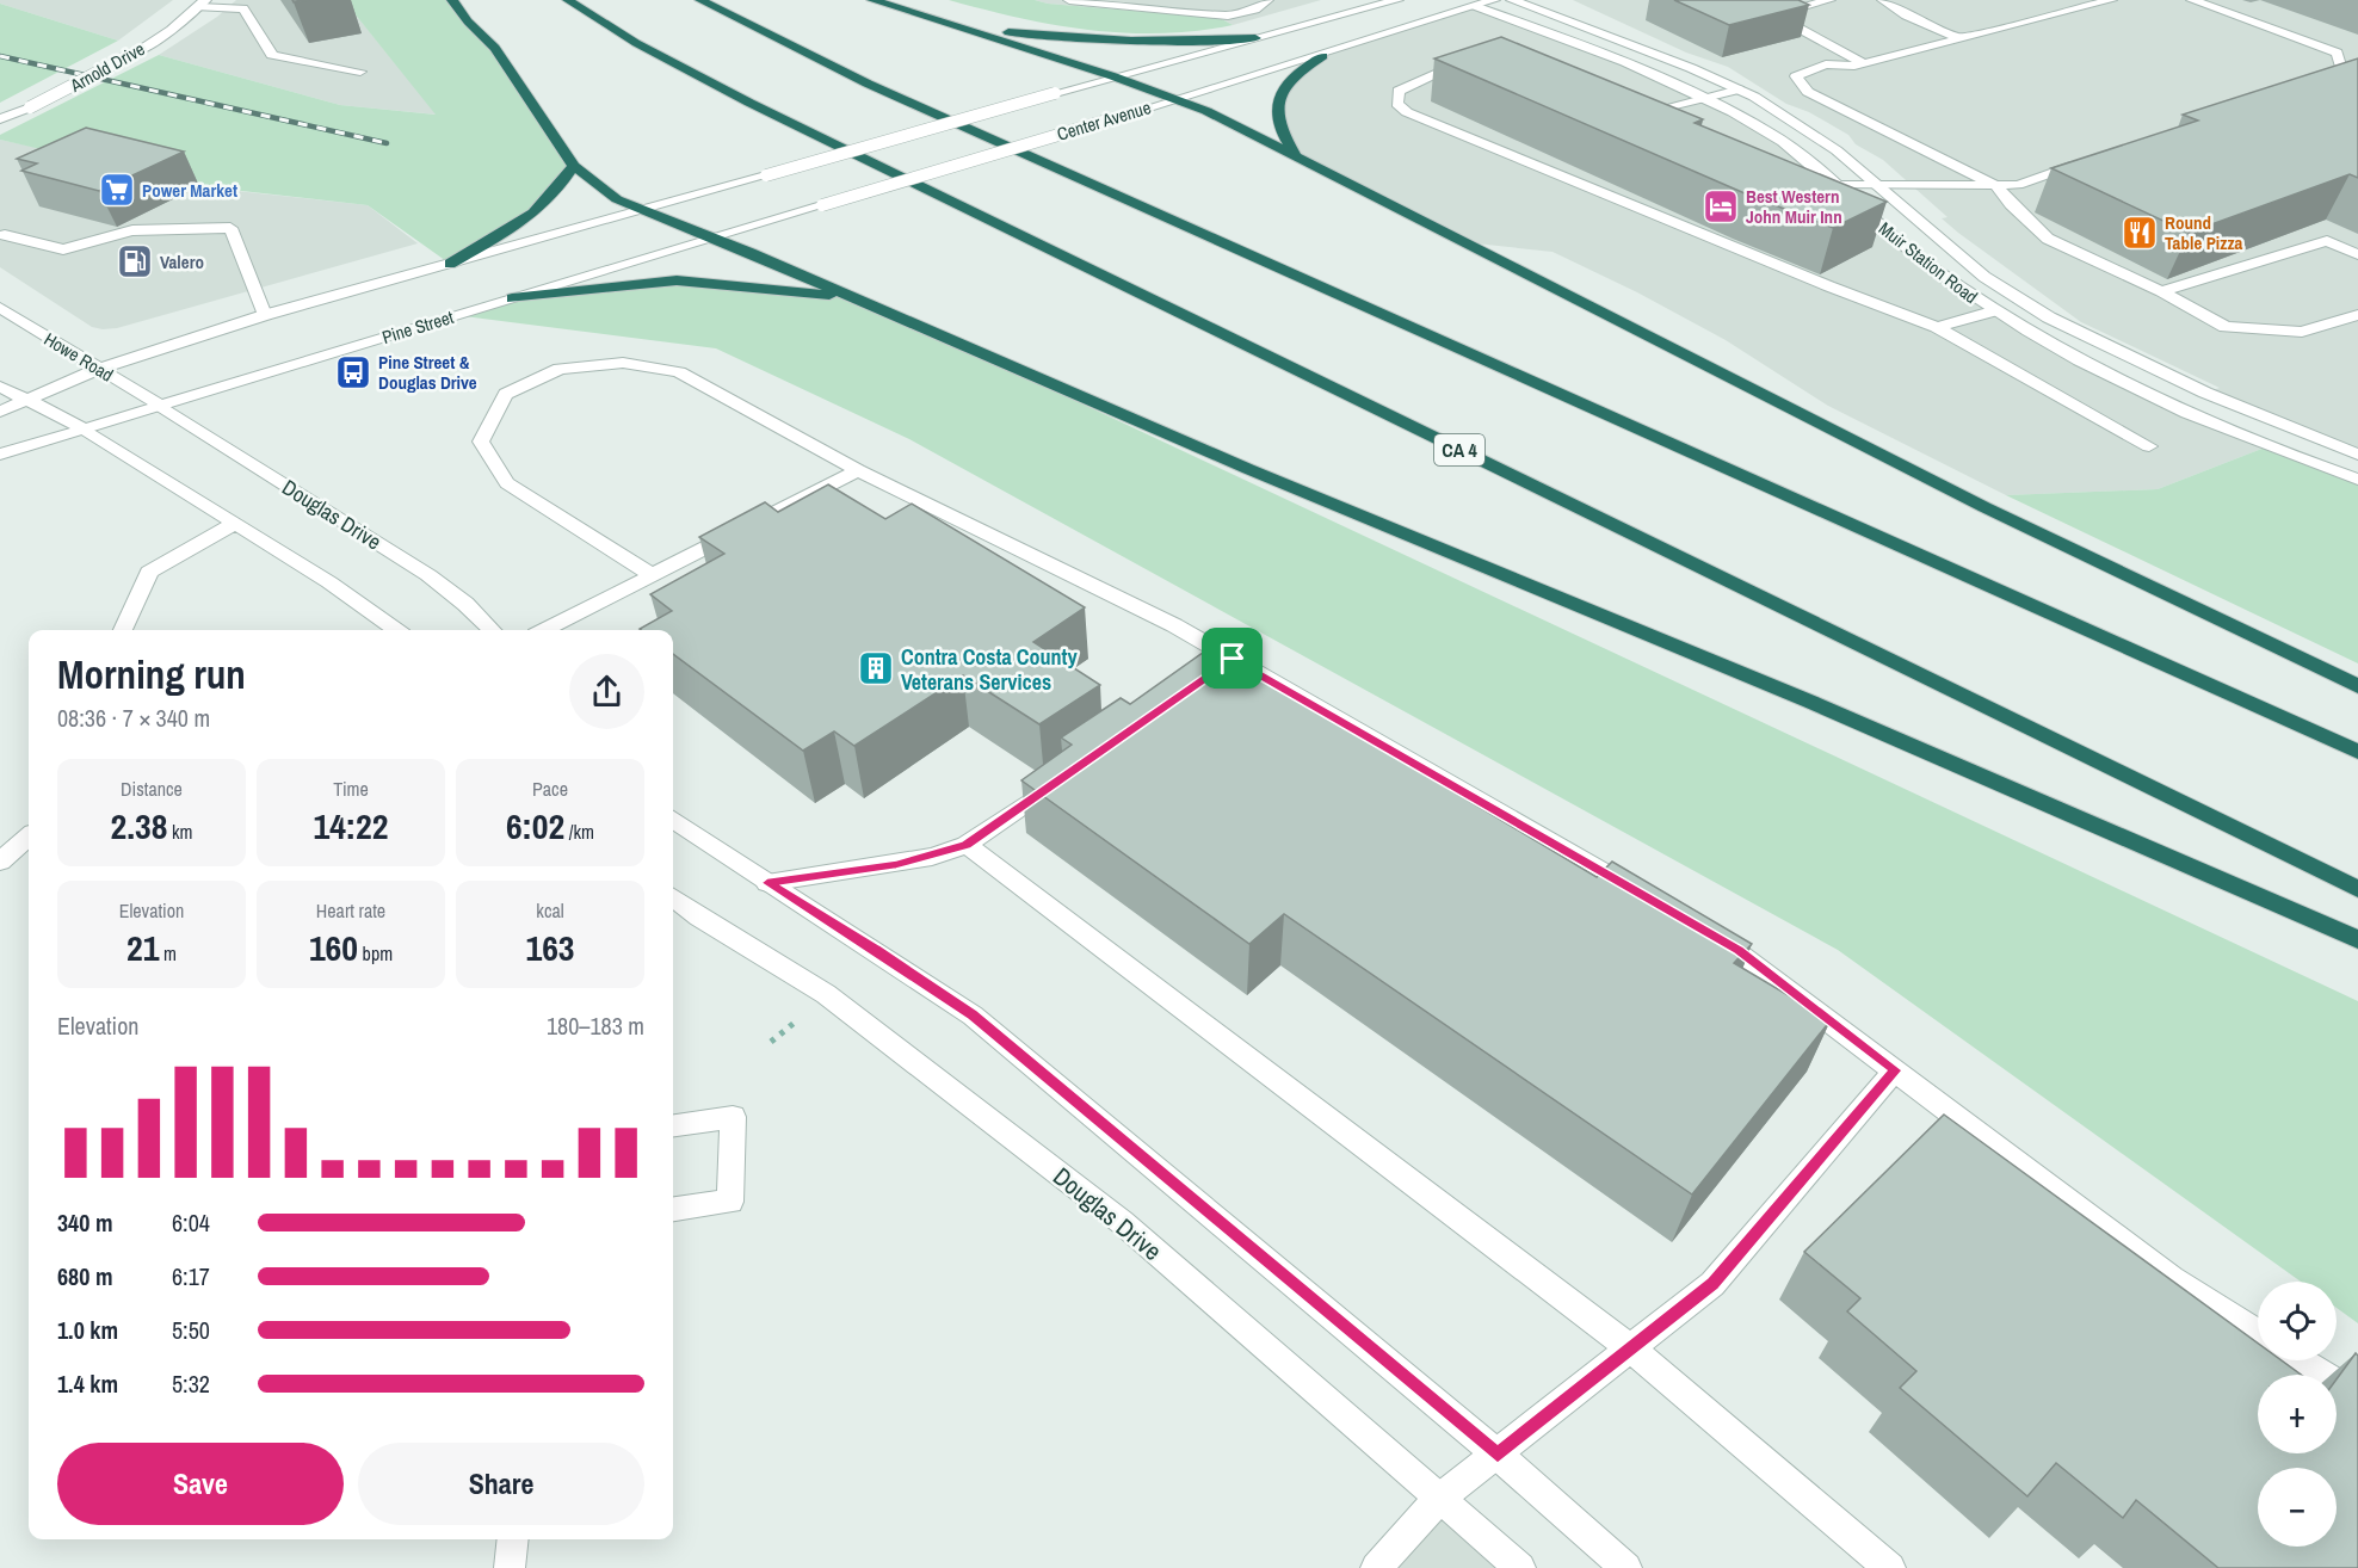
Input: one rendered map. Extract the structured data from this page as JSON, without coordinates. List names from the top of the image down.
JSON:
{
  "streets": {
    "highway": ["CA 4"],
    "street": [
      "Arnold Drive",
      "Center Avenue",
      "Muir Station Road",
      "Pine Street",
      "Howe Road",
      "Douglas Drive"
    ]
  },
  "crossings": [
    ["Center Avenue", "Muir Station Road"],
    ["Center Avenue", "Pine Street"],
    ["Pine Street", "Howe Road"],
    ["Pine Street", "Douglas Drive"],
    ["Howe Road", "Douglas Drive"]
  ],
  "places": {
    "supermarket": ["Power Market"],
    "hotel": ["Best Western John Muir Inn"],
    "restaurant": ["Round Table Pizza"],
    "fuel station": ["Valero"],
    "bus stop": ["Pine Street & Douglas Drive"],
    "building": ["Contra Costa County Veterans Services"]
  },
  "page": {
    "heading": ["Morning run", "08:36 · 7 × 340 m"],
    "stats": [
      ["Distance", "2.38 km"],
      ["Time", "14:22"],
      ["Pace", "6:02 /km"],
      ["Elevation", "21 m"],
      ["Heart rate", "160 bpm"],
      ["kcal", "163"]
    ],
    "chart": ["Elevation", "180–183 m"],
    "list": [
      {
        "name": "340 m",
        "note": "6:04"
      },
      {
        "name": "680 m",
        "note": "6:17"
      },
      {
        "name": "1.0 km",
        "note": "5:50"
      },
      {
        "name": "1.4 km",
        "note": "5:32"
      }
    ],
    "map_buttons": ["+", "−"],
    "buttons": ["Save", "Share"]
  }
}
